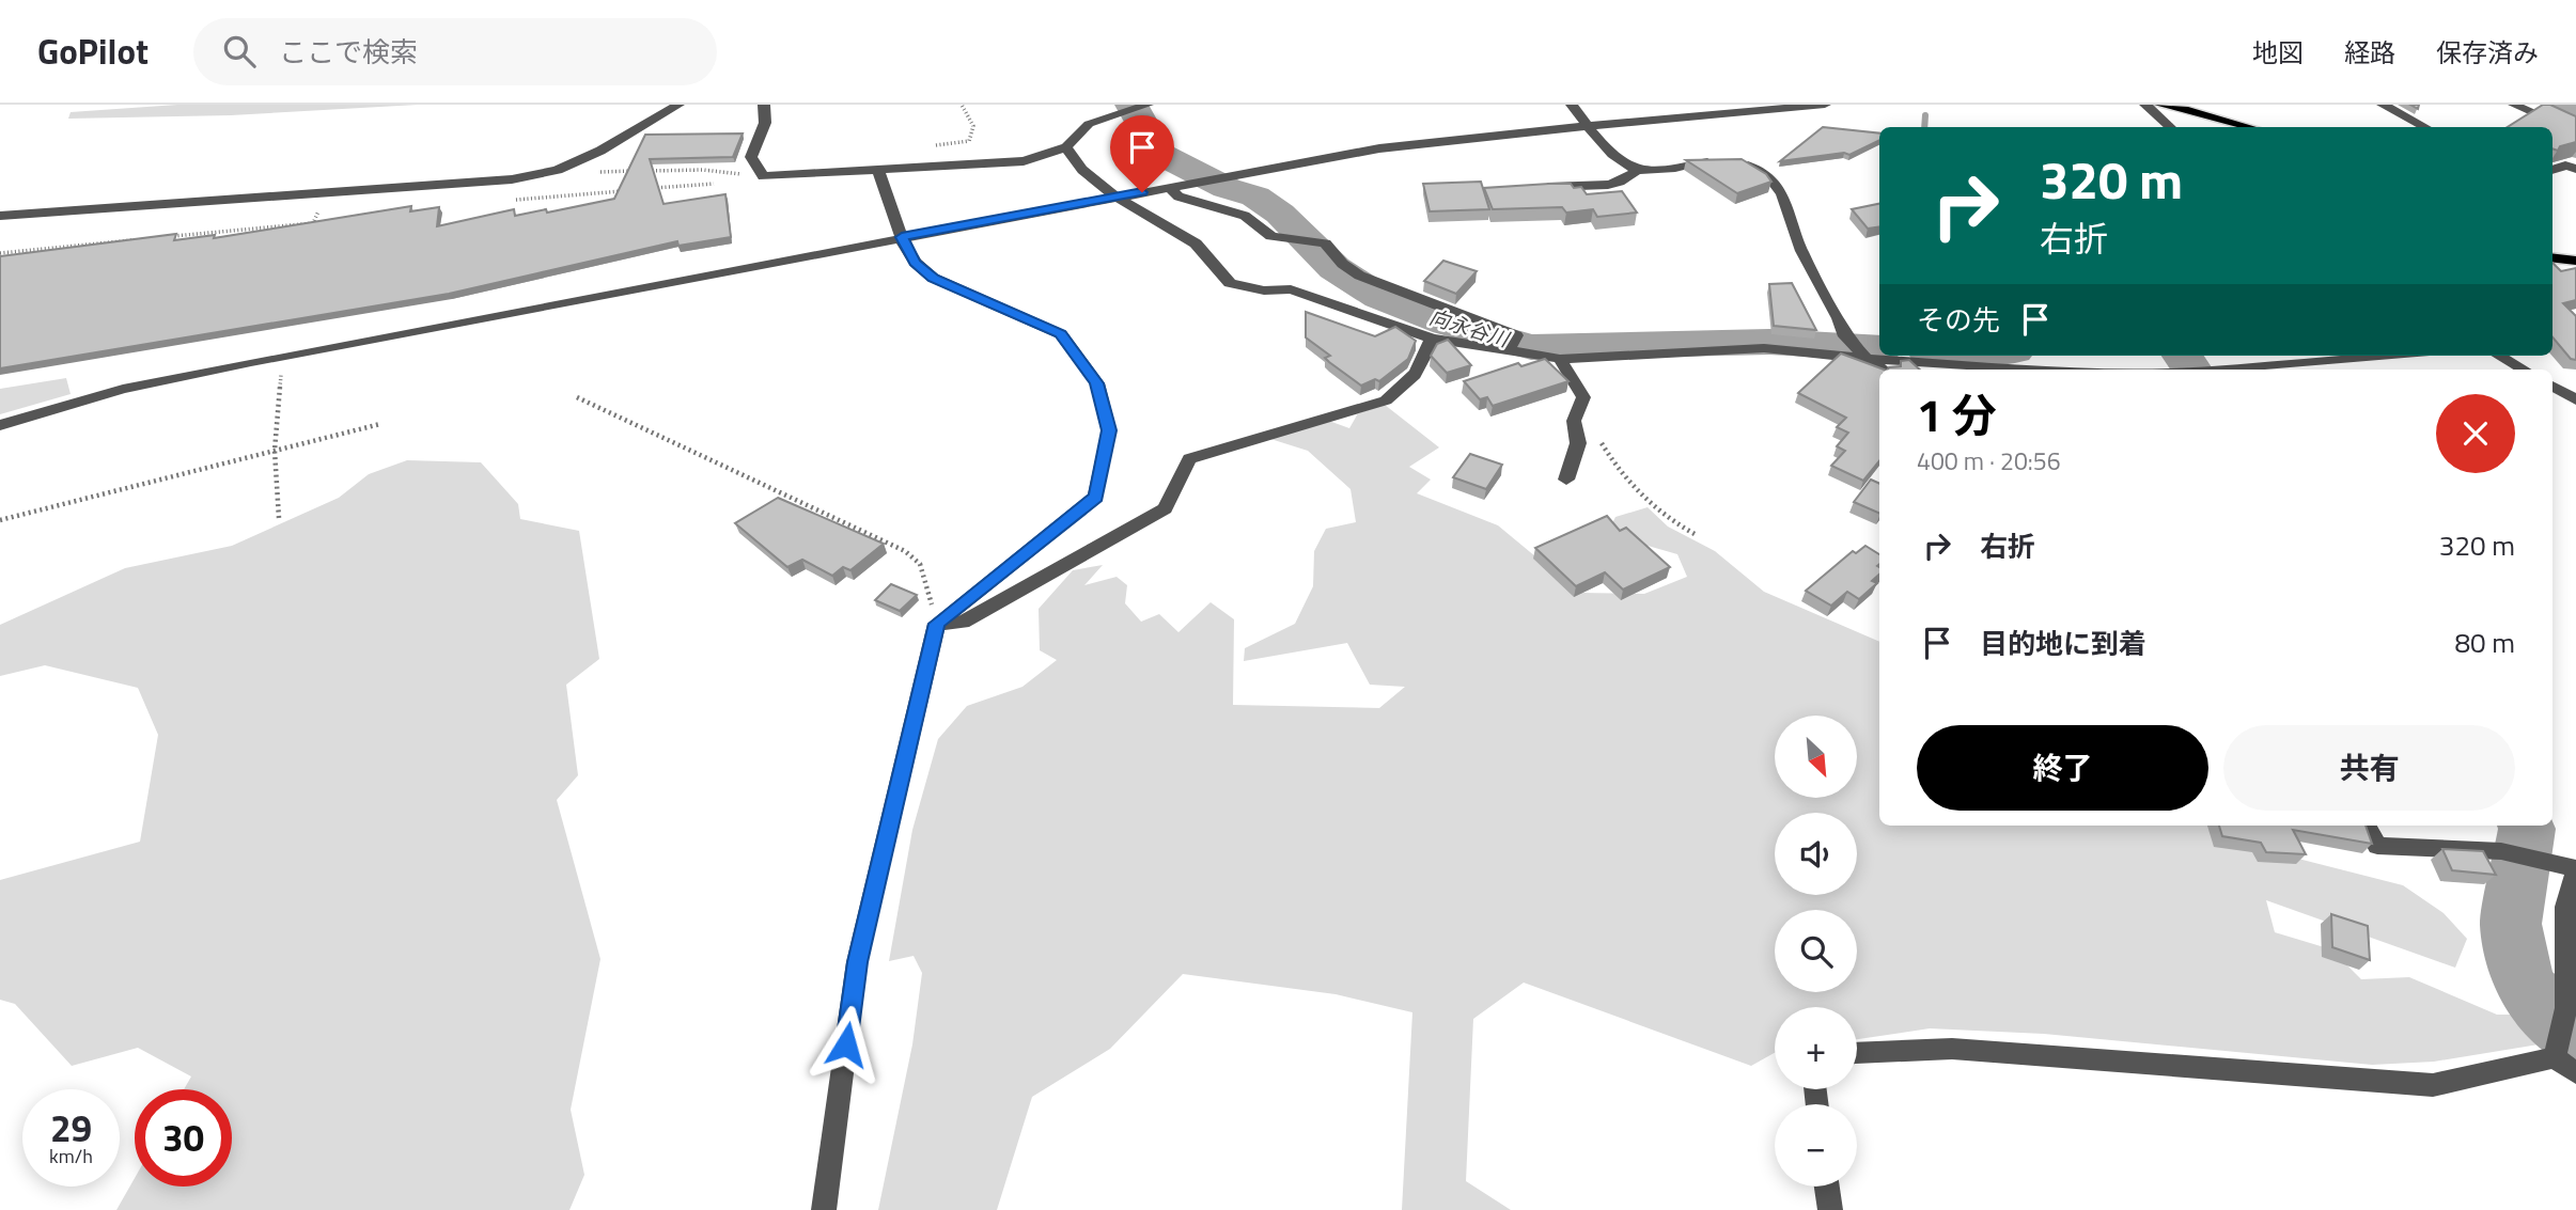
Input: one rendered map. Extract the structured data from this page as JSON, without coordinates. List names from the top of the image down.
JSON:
{
  "water": ["向永谷川"],
  "north": "bottom right",
  "page": {
    "header": "GoPilot",
    "search": "ここで検索",
    "nav": ["地図", "経路", "保存済み"],
    "turn": ["320 m", "右折"],
    "then": "その先",
    "heading": ["1 分", "400 m · 20:56"],
    "list": [
      {
        "name": "右折",
        "value": "320 m"
      },
      {
        "name": "目的地に到着",
        "value": "80 m"
      }
    ],
    "buttons": ["終了", "共有"],
    "map_buttons": ["+", "−"],
    "speed": "29 km/h",
    "limit": "30"
  }
}
